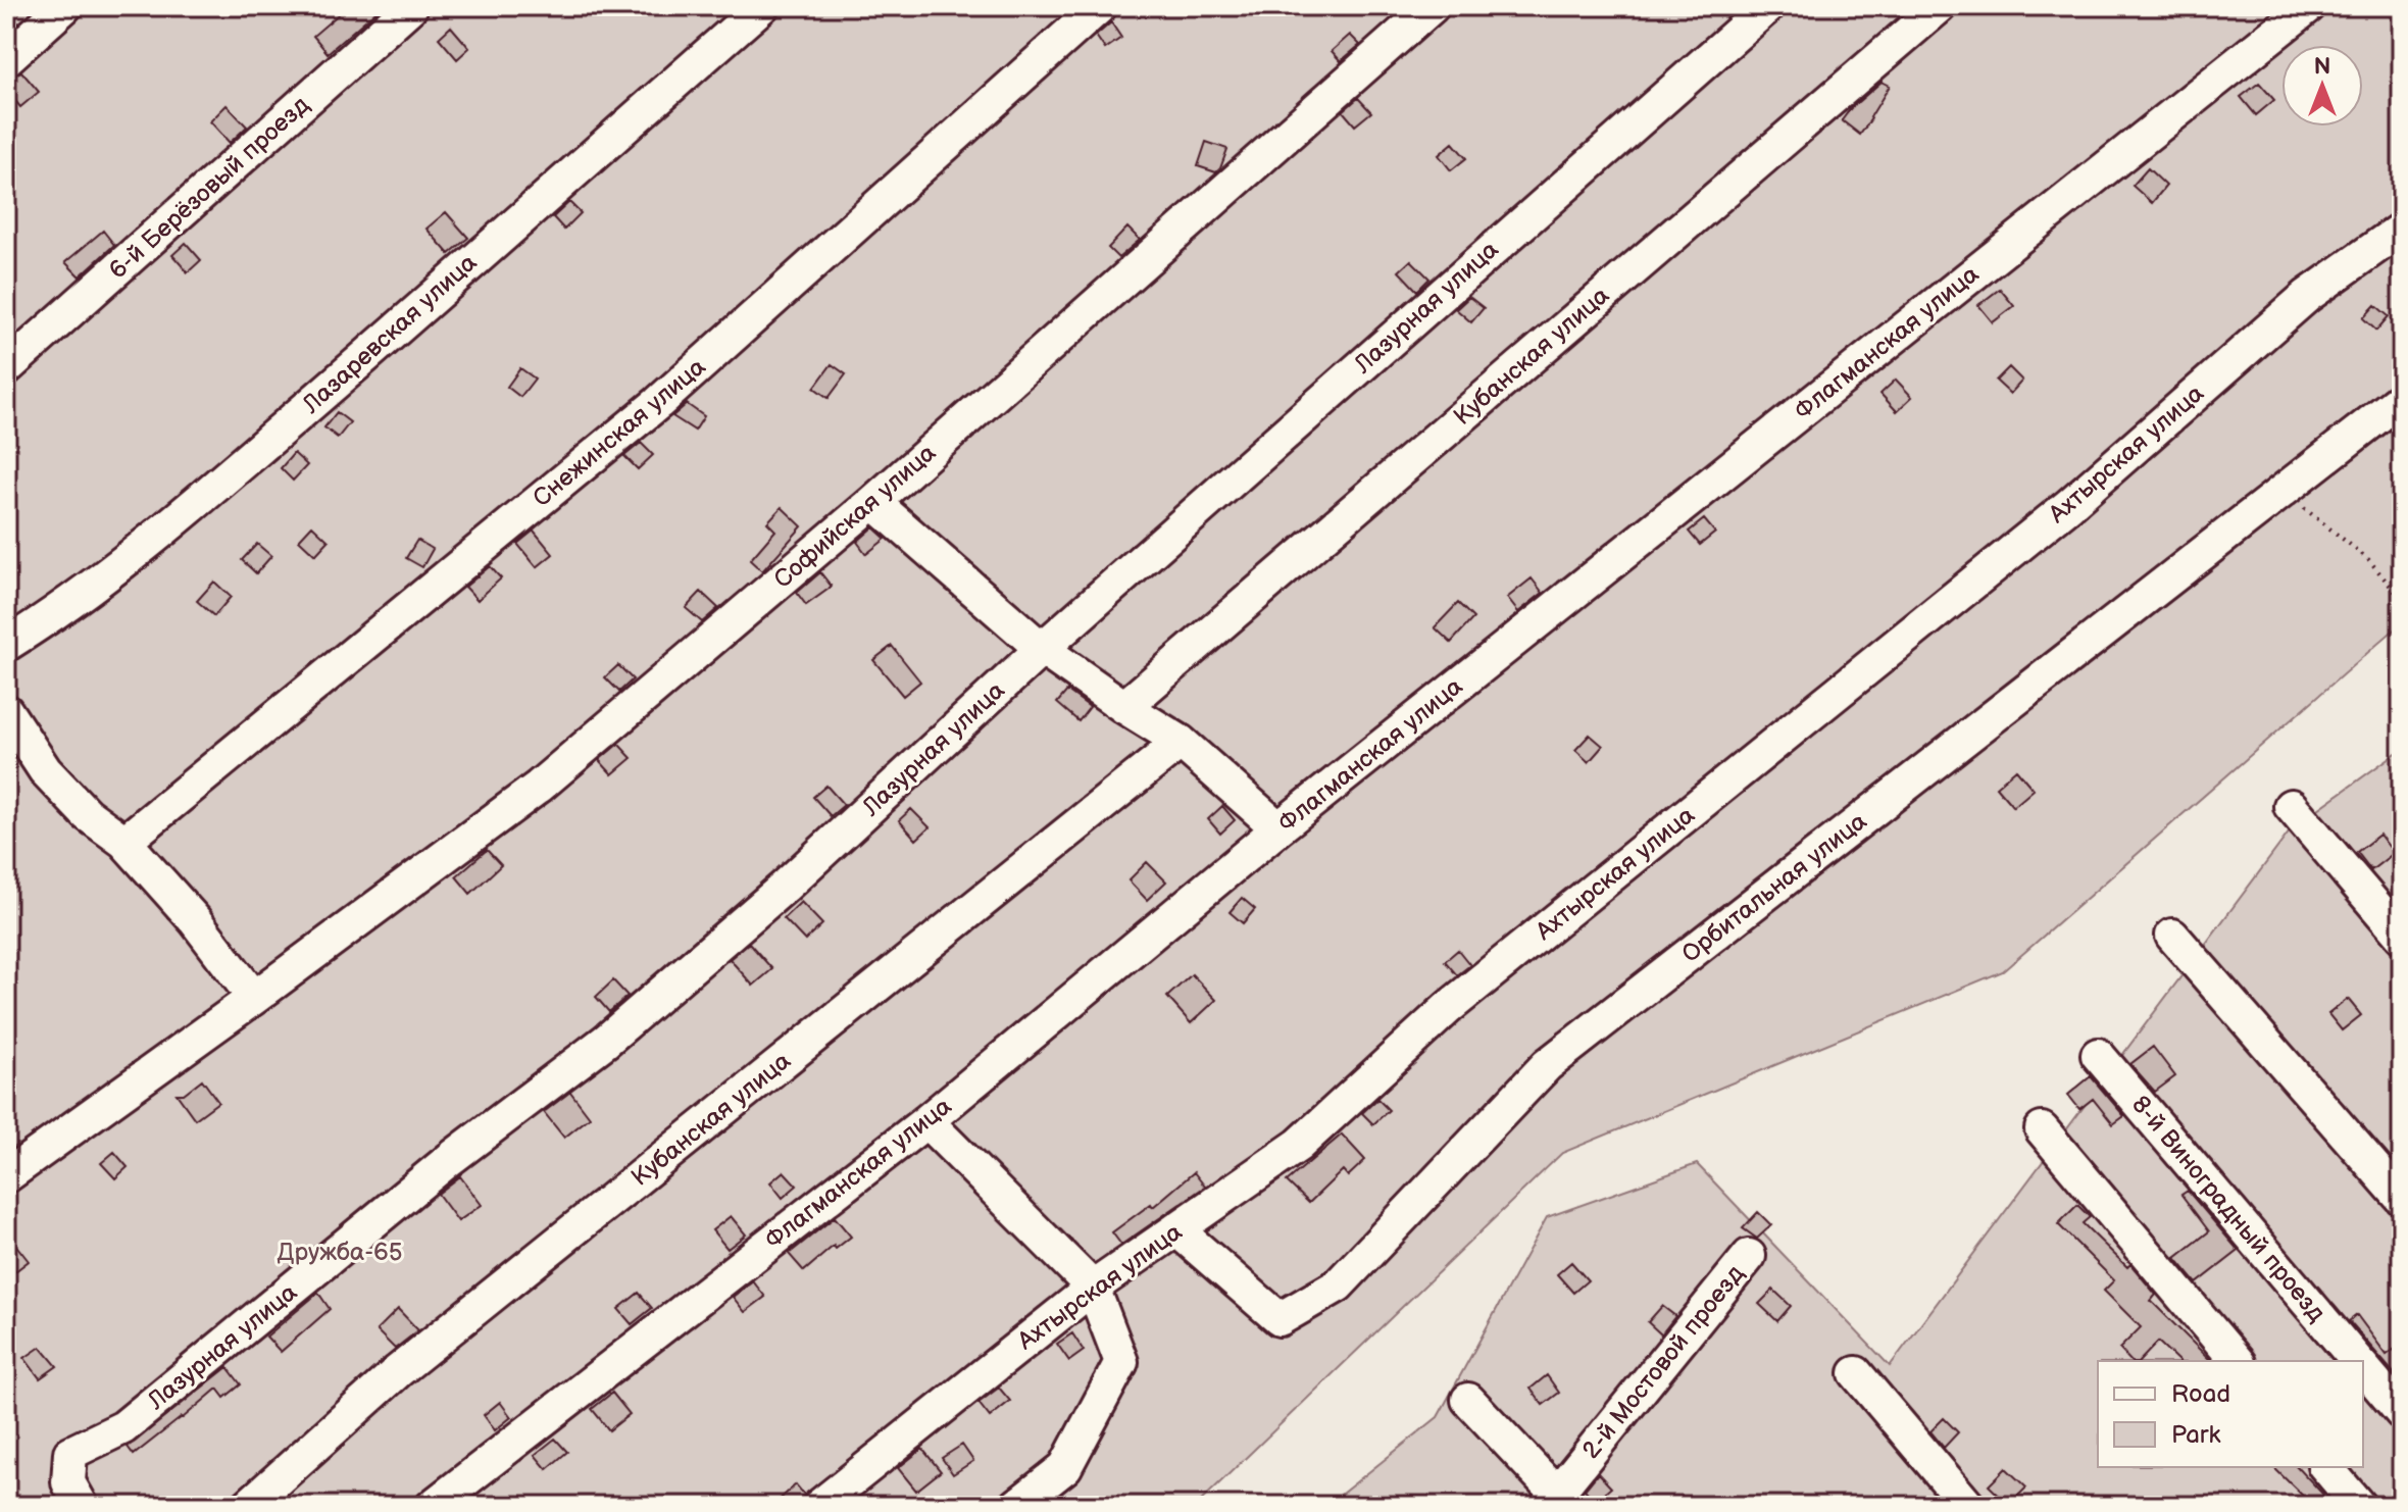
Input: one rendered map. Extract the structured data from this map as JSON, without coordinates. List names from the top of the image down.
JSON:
{
  "streets": {
    "lane": [
      "6-й Берёзовый проезд",
      "Лазурная улица",
      "Лазаревская улица",
      "Флагманская улица",
      "Кубанская улица",
      "Снежинская улица",
      "Ахтырская улица",
      "Софийская улица",
      "Орбитальная улица",
      "8-й Виноградный проезд",
      "2-й Мостовой проезд"
    ]
  },
  "crossings": [
    ["Ахтырская улица", "Орбитальная улица"]
  ],
  "parks": ["Дружба-65"],
  "legend": ["Road", "Park"],
  "north": "top"
}
